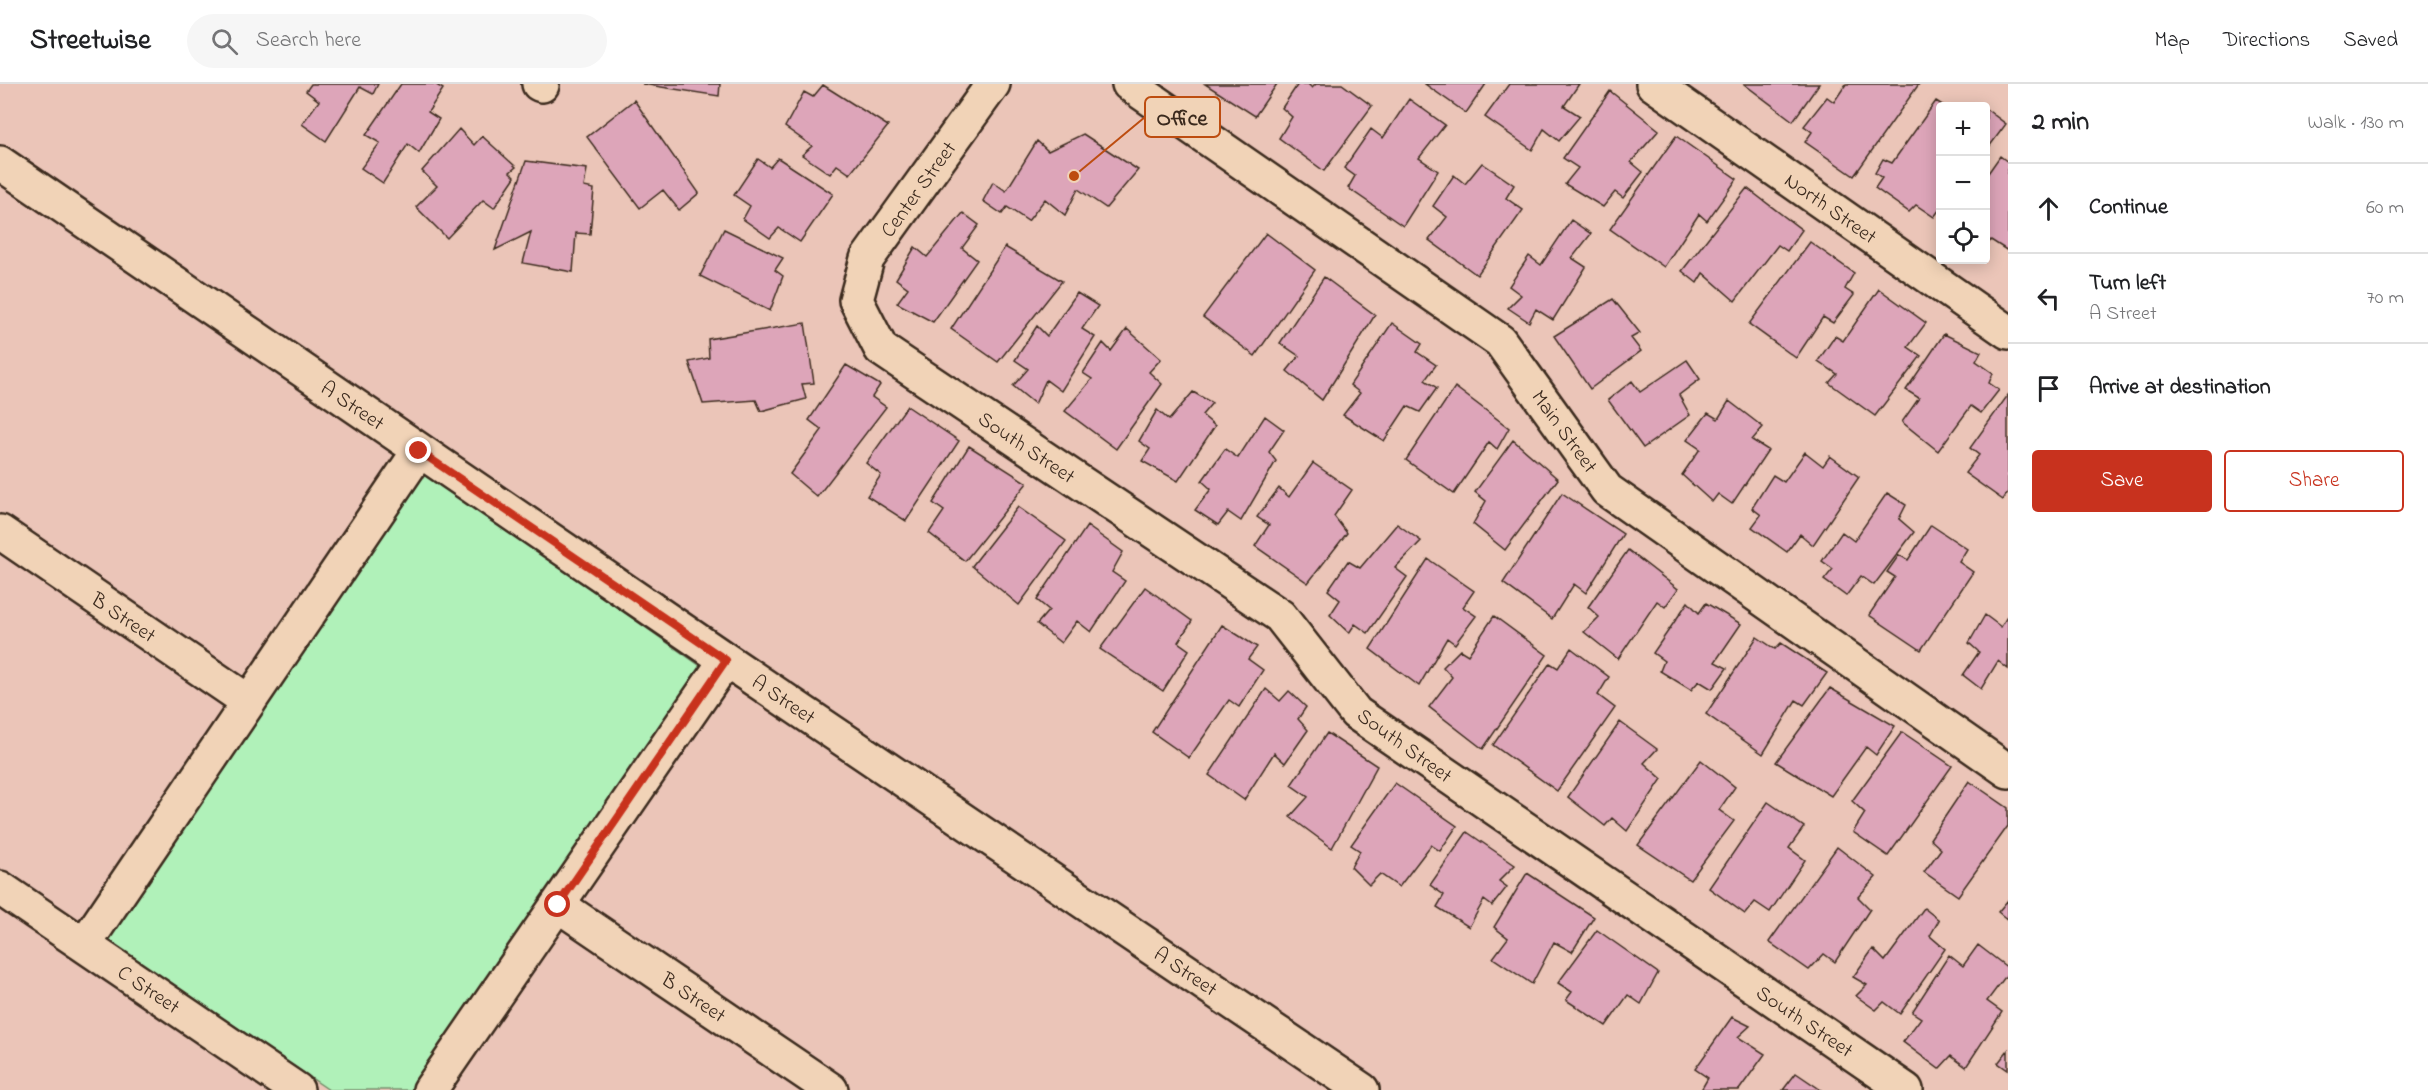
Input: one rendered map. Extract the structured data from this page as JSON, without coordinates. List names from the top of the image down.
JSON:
{
  "streets": {
    "street": [
      "Center Street",
      "North Street",
      "A Street",
      "Main Street",
      "South Street",
      "B Street",
      "C Street"
    ]
  },
  "crossings": [
    ["Center Street", "South Street"]
  ],
  "places": ["Office"],
  "page": {
    "header": "Streetwise",
    "search": "Search here",
    "nav": ["Map", "Directions", "Saved"],
    "heading": ["2 min", "Walk · 130 m"],
    "map_buttons": ["+", "−"],
    "list": [
      ["Continue", "60 m"],
      ["Turn left", "A Street", "70 m"],
      "Arrive at destination"
    ],
    "buttons": ["Save", "Share"]
  }
}
